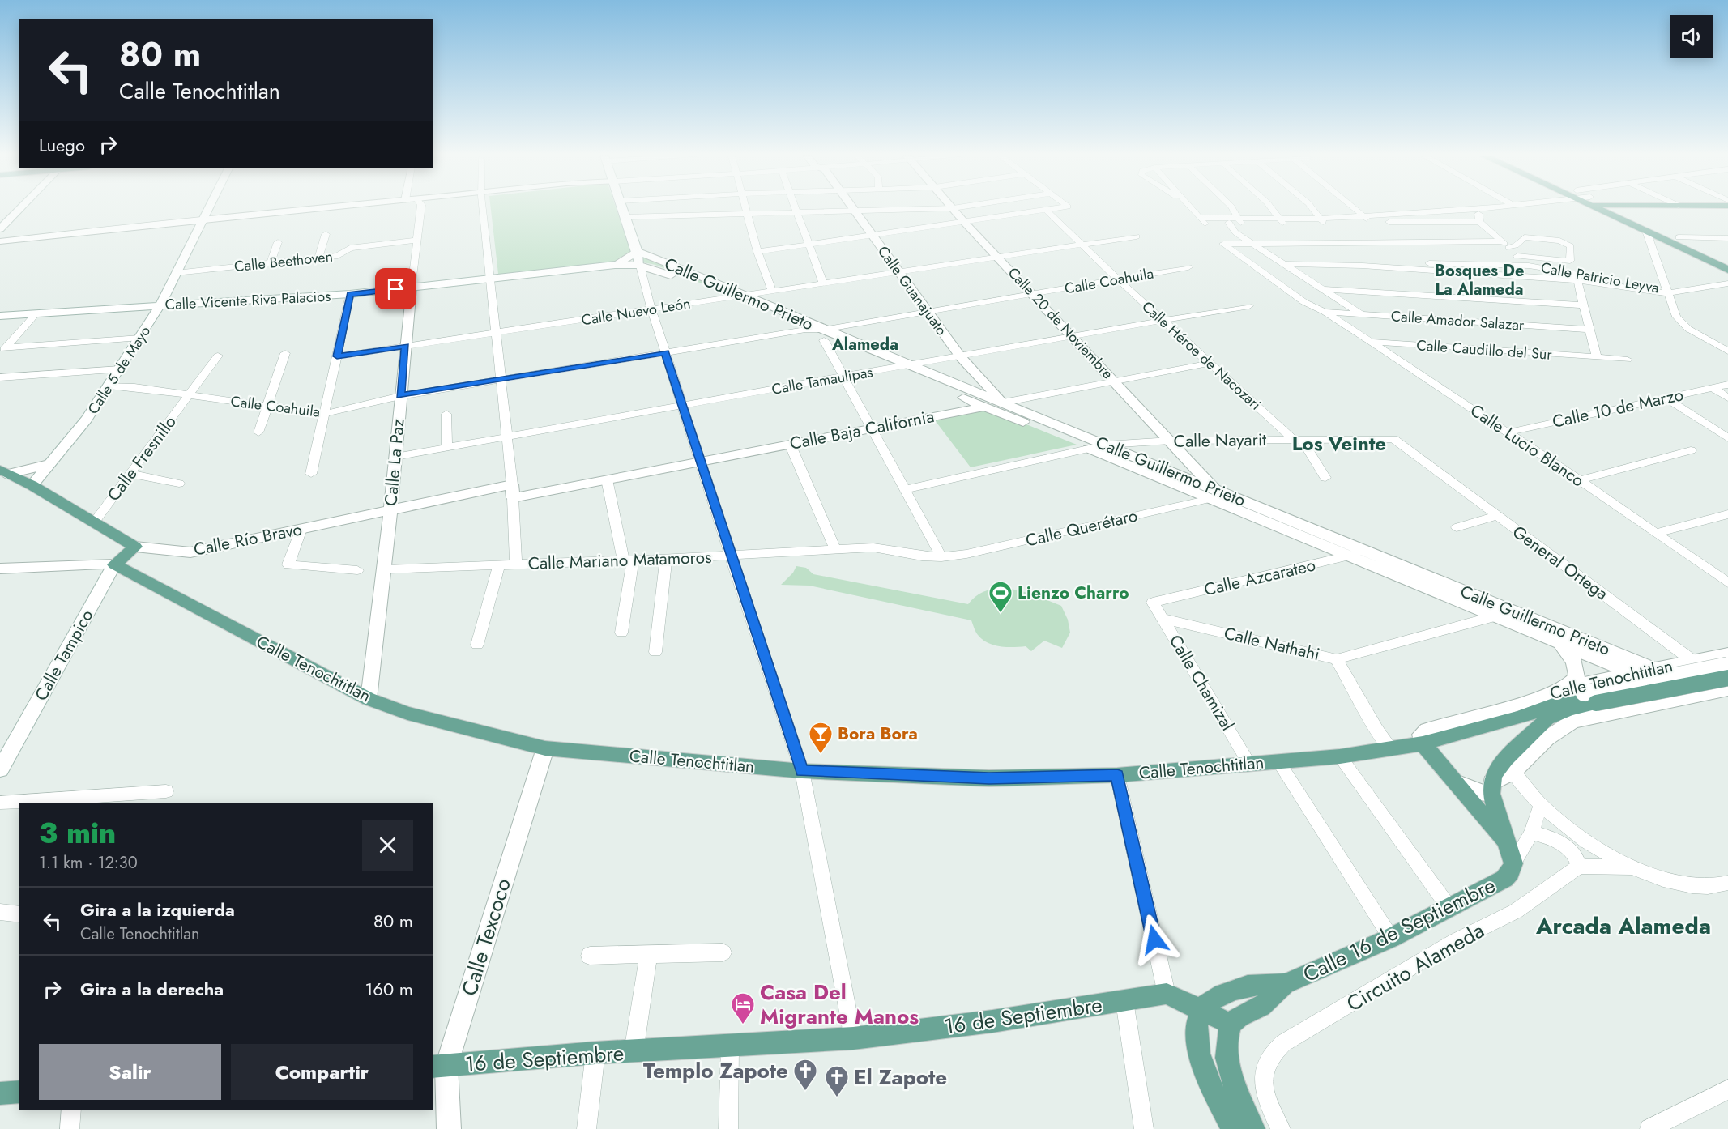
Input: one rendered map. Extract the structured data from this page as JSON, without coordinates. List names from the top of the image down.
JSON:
{
  "streets": {
    "main road": [
      "Calle Río Bravo",
      "Calle Tampico",
      "Calle Tenochtitlan",
      "Calle 16 de Septiembre",
      "16 de Septiembre"
    ],
    "street": [
      "Calle Beethoven",
      "Calle Patricio Leyva",
      "Calle Coahuila",
      "Calle Guanajuato",
      "Calle Guillermo Prieto",
      "Calle Vicente Riva Palacios",
      "Calle Nuevo León",
      "Calle Amador Salazar",
      "Calle 20 de Noviembre",
      "Calle Caudillo del Sur",
      "Calle Héroe de Nacozari",
      "Calle 5 de Mayo",
      "Calle Tamaulipas",
      "Calle 10 de Marzo",
      "Calle Baja California",
      "Calle Nayarit",
      "Calle Lucio Blanco",
      "Calle Fresnillo",
      "Calle La Paz",
      "Calle Querétaro",
      "Calle Mariano Matamoros",
      "General Ortega",
      "Calle Azcarateo",
      "Calle Nathahi",
      "Calle Chamizal",
      "Calle Texcoco",
      "Circuito Alameda"
    ]
  },
  "crossings": [
    ["Calle Beethoven", "Calle 5 de Mayo"],
    ["Calle Beethoven", "Calle La Paz"],
    ["Calle Coahuila", "Calle Guanajuato"],
    ["Calle Coahuila", "Calle Guillermo Prieto"],
    ["Calle Coahuila", "Calle 20 de Noviembre"],
    ["Calle Coahuila", "Calle Héroe de Nacozari"],
    ["Calle Coahuila", "Calle 5 de Mayo"],
    ["Calle Coahuila", "Calle Fresnillo"],
    ["Calle Coahuila", "Calle La Paz"],
    ["Calle Guanajuato", "Calle Guillermo Prieto"],
    ["Calle Guanajuato", "Calle Nuevo León"],
    ["Calle Guanajuato", "Calle Tamaulipas"],
    ["Calle Guanajuato", "Calle Baja California"],
    ["Calle Guillermo Prieto", "Calle Vicente Riva Palacios"],
    ["Calle Guillermo Prieto", "Calle Nuevo León"],
    ["Calle Guillermo Prieto", "Calle 20 de Noviembre"],
    ["Calle Guillermo Prieto", "Calle Tamaulipas"],
    ["Calle Guillermo Prieto", "Calle Baja California"],
    ["Calle Guillermo Prieto", "Calle Nayarit"],
    ["Calle Guillermo Prieto", "Calle Querétaro"],
    ["Calle Guillermo Prieto", "Calle Azcarateo"],
    ["Calle Guillermo Prieto", "Calle Tenochtitlan"],
    ["Calle Vicente Riva Palacios", "Calle 5 de Mayo"],
    ["Calle Vicente Riva Palacios", "Calle La Paz"],
    ["Calle Nuevo León", "Calle 20 de Noviembre"],
    ["Calle Nuevo León", "Calle Héroe de Nacozari"],
    ["Calle Nuevo León", "Calle La Paz"],
    ["Calle Amador Salazar", "Calle Lucio Blanco"],
    ["Calle 20 de Noviembre", "Calle Tamaulipas"],
    ["Calle 20 de Noviembre", "Calle Baja California"],
    ["Calle 20 de Noviembre", "Calle Nayarit"],
    ["Calle 20 de Noviembre", "Calle Querétaro"],
    ["Calle Caudillo del Sur", "Calle Lucio Blanco"],
    ["Calle Héroe de Nacozari", "Calle Tamaulipas"],
    ["Calle Héroe de Nacozari", "Calle Baja California"],
    ["Calle Héroe de Nacozari", "Calle Nayarit"],
    ["Calle 5 de Mayo", "Calle Río Bravo"],
    ["Calle Tamaulipas", "Calle La Paz"],
    ["Calle 10 de Marzo", "Calle Lucio Blanco"],
    ["Calle Baja California", "Calle Río Bravo"],
    ["Calle Nayarit", "General Ortega"],
    ["Calle Fresnillo", "Calle Río Bravo"],
    ["Calle La Paz", "Calle Río Bravo"],
    ["Calle La Paz", "Calle Mariano Matamoros"],
    ["Calle La Paz", "Calle Tenochtitlan"],
    ["Calle Querétaro", "Calle Mariano Matamoros"],
    ["Calle Río Bravo", "Calle Tampico"],
    ["General Ortega", "Calle Tenochtitlan"],
    ["Calle Azcarateo", "Calle Chamizal"],
    ["Calle Nathahi", "Calle Tenochtitlan"],
    ["Calle Nathahi", "Calle Chamizal"],
    ["Calle Tampico", "Calle Tenochtitlan"],
    ["Calle Tenochtitlan", "Calle Chamizal"],
    ["Calle Tenochtitlan", "Calle Texcoco"],
    ["Calle Texcoco", "16 de Septiembre"]
  ],
  "districts": [
    "Bosques De La Alameda",
    "Alameda",
    "Los Veinte",
    "Arcada Alameda"
  ],
  "places": {
    "sports": ["Lienzo Charro"],
    "bar": ["Bora Bora"],
    "hotel": ["Casa Del Migrante Manos"],
    "church": ["Templo Zapote", "El Zapote"]
  },
  "page": {
    "turn": ["80 m", "Calle Tenochtitlan"],
    "then": "Luego",
    "heading": ["3 min", "1.1 km · 12:30"],
    "list": [
      {
        "name": "Gira a la izquierda",
        "note": "Calle Tenochtitlan",
        "value": "80 m"
      },
      {
        "name": "Gira a la derecha",
        "value": "160 m"
      }
    ],
    "buttons": ["Salir", "Compartir"]
  }
}
